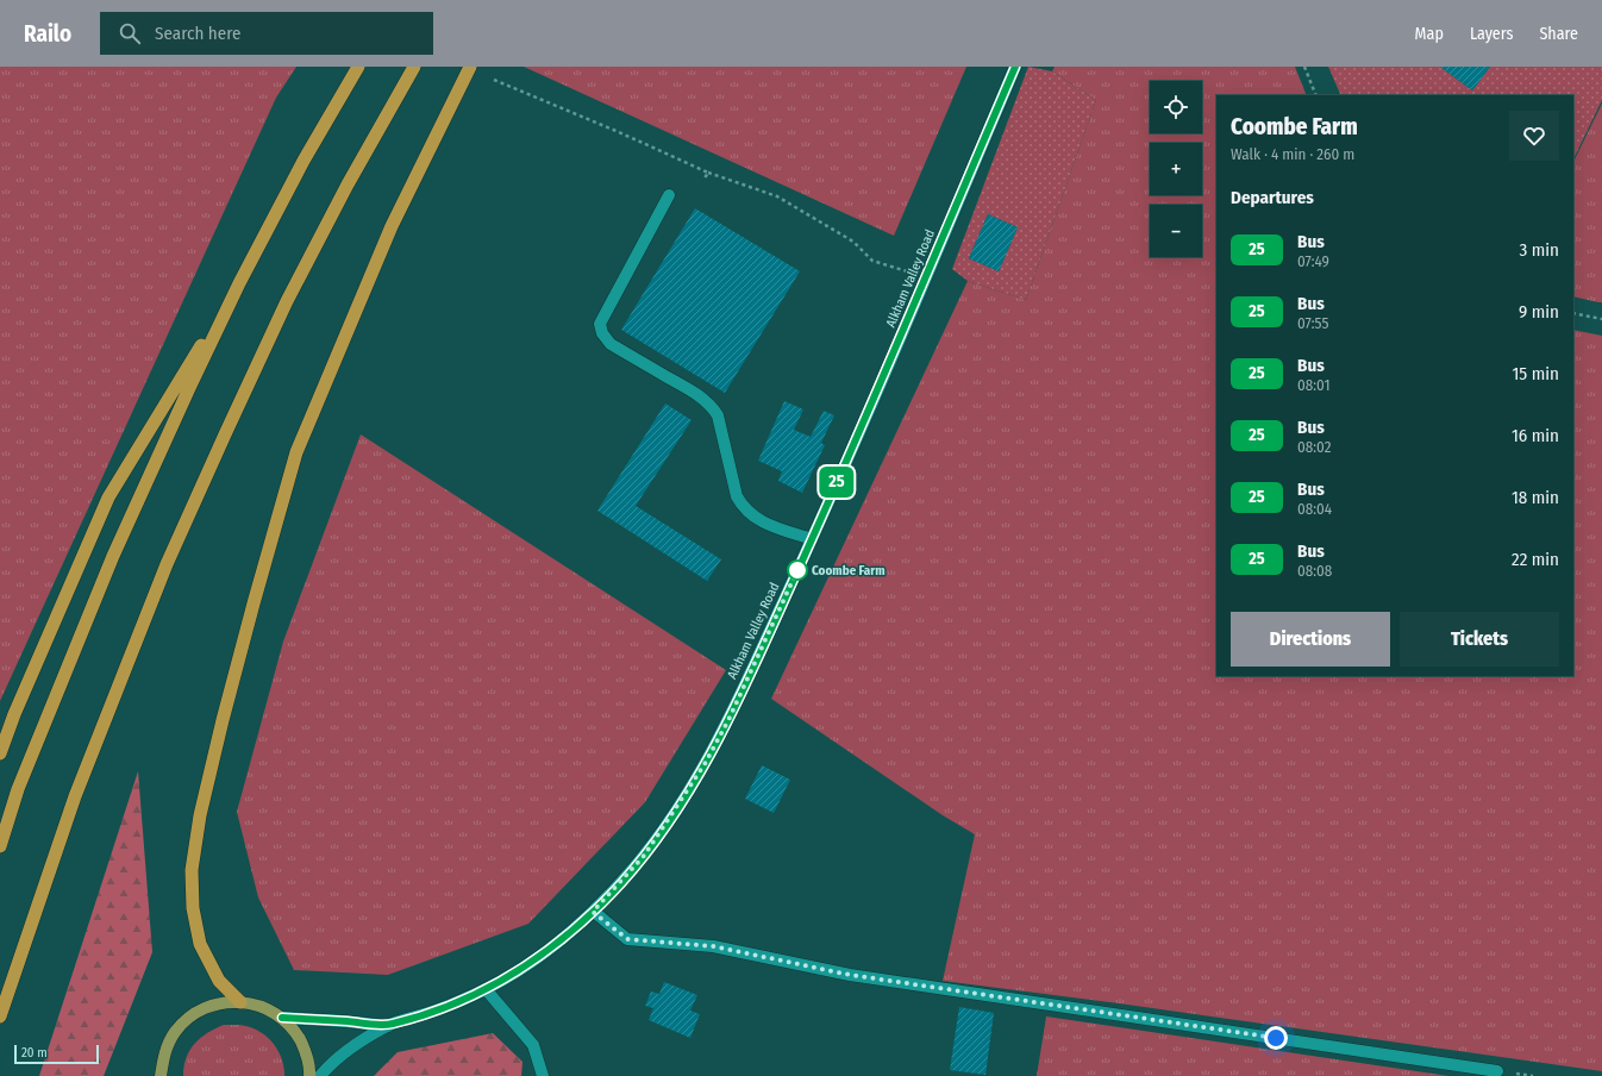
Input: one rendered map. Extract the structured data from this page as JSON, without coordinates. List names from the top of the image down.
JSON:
{
  "streets": {
    "street": ["Alkham Valley Road"]
  },
  "places": ["Coombe Farm"],
  "lines": ["bus line 25"],
  "scale_bar": "20 m",
  "page": {
    "header": "Railo",
    "search": "Search here",
    "nav": ["Map", "Layers", "Share"],
    "on_map": "25",
    "map_buttons": ["+", "−"],
    "heading": [
      ["Coombe Farm", "Walk · 4 min · 260 m"],
      "Departures"
    ],
    "list": [
      {
        "mark": "25",
        "name": "Bus",
        "note": "07:49",
        "value": "3 min"
      },
      {
        "mark": "25",
        "name": "Bus",
        "note": "07:55",
        "value": "9 min"
      },
      {
        "mark": "25",
        "name": "Bus",
        "note": "08:01",
        "value": "15 min"
      },
      {
        "mark": "25",
        "name": "Bus",
        "note": "08:02",
        "value": "16 min"
      },
      {
        "mark": "25",
        "name": "Bus",
        "note": "08:04",
        "value": "18 min"
      },
      {
        "mark": "25",
        "name": "Bus",
        "note": "08:08",
        "value": "22 min"
      }
    ],
    "buttons": ["Directions", "Tickets"],
    "scale": "20 m"
  }
}
